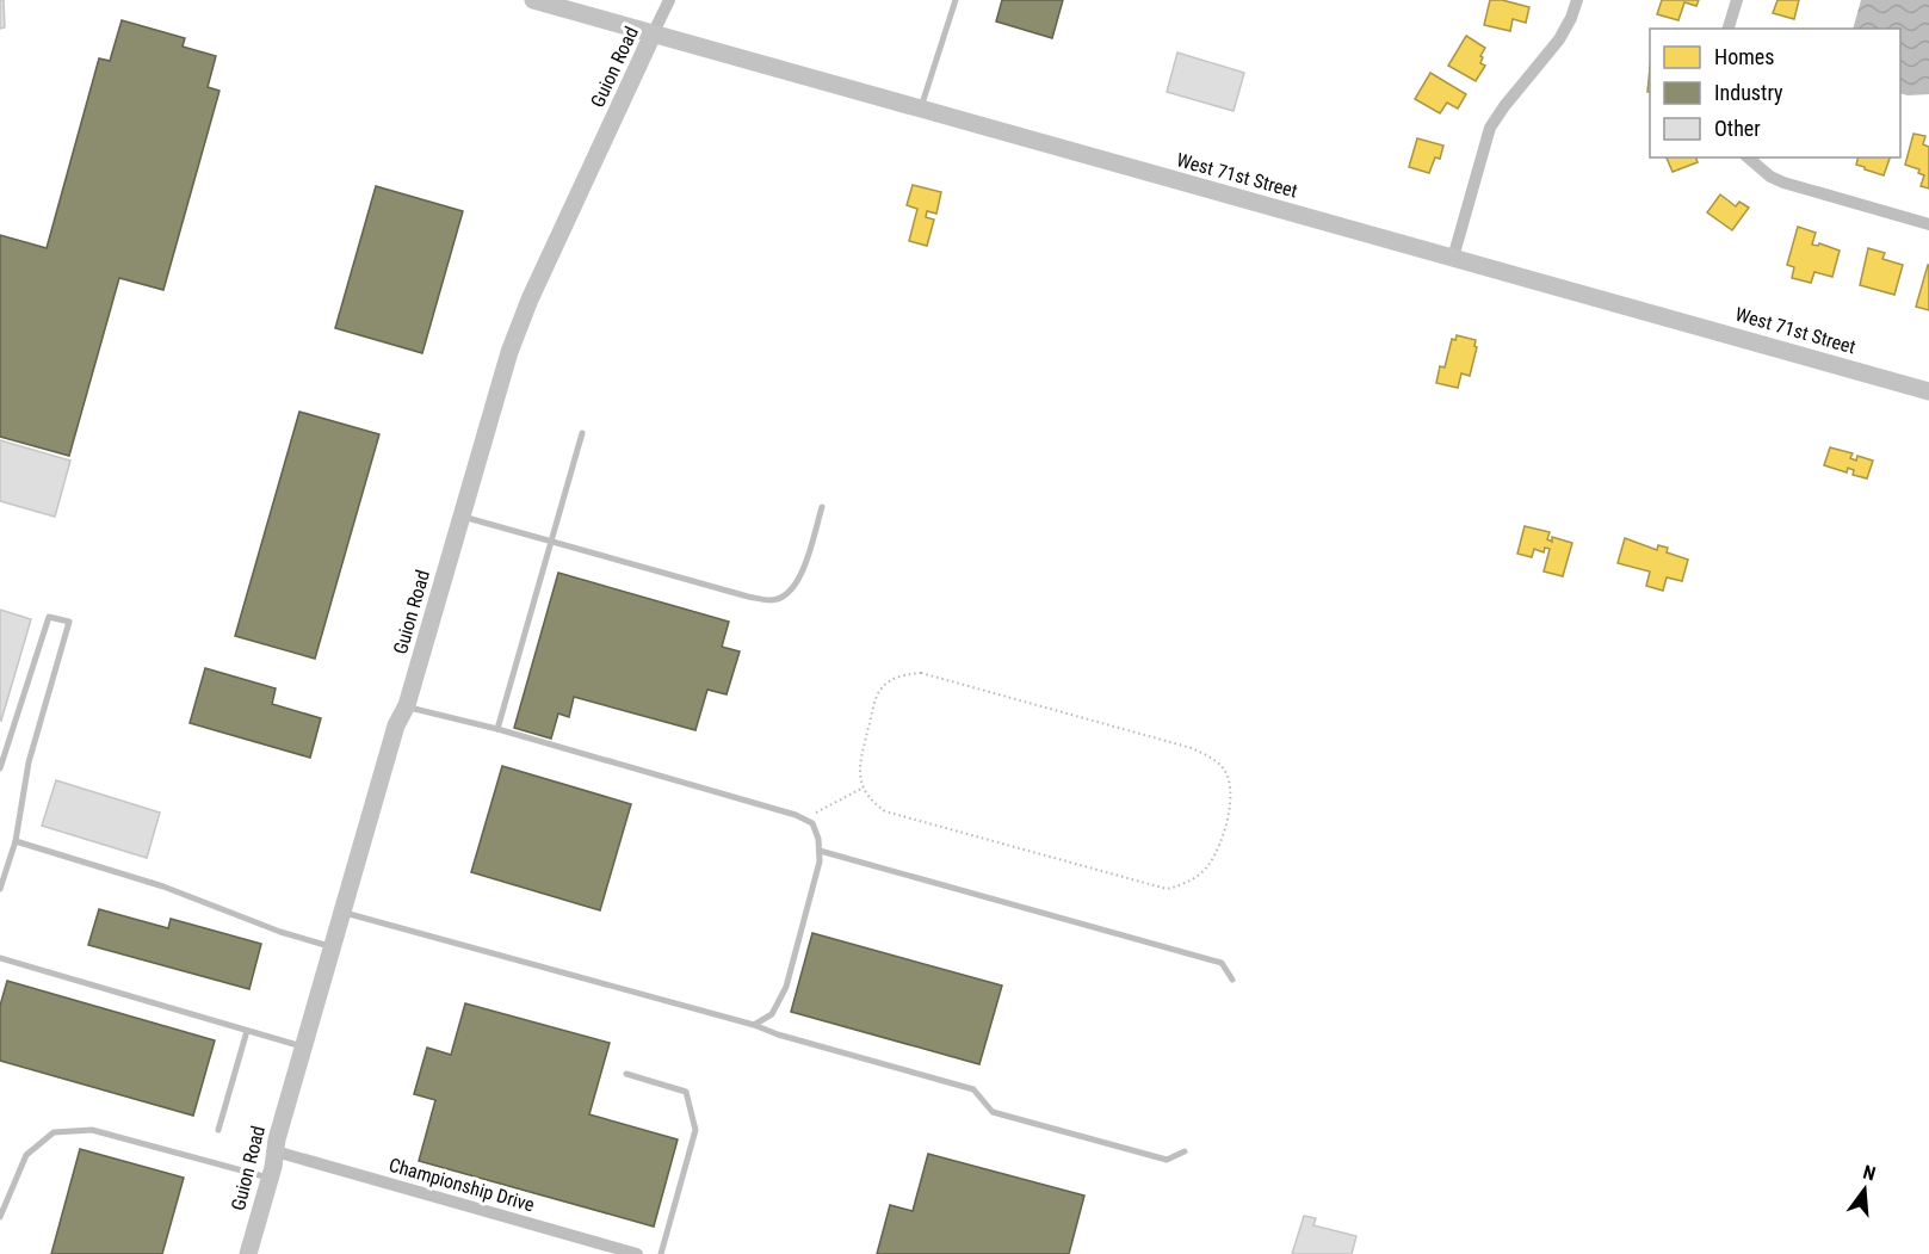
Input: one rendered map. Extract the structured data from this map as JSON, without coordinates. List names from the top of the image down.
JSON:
{
  "streets": {
    "main road": ["Guion Road", "West 71st Street"],
    "street": ["Championship Drive"]
  },
  "crossings": [
    ["Guion Road", "West 71st Street"],
    ["Guion Road", "Championship Drive"]
  ],
  "legend": ["Homes", "Industry", "Other"],
  "north": "top"
}
